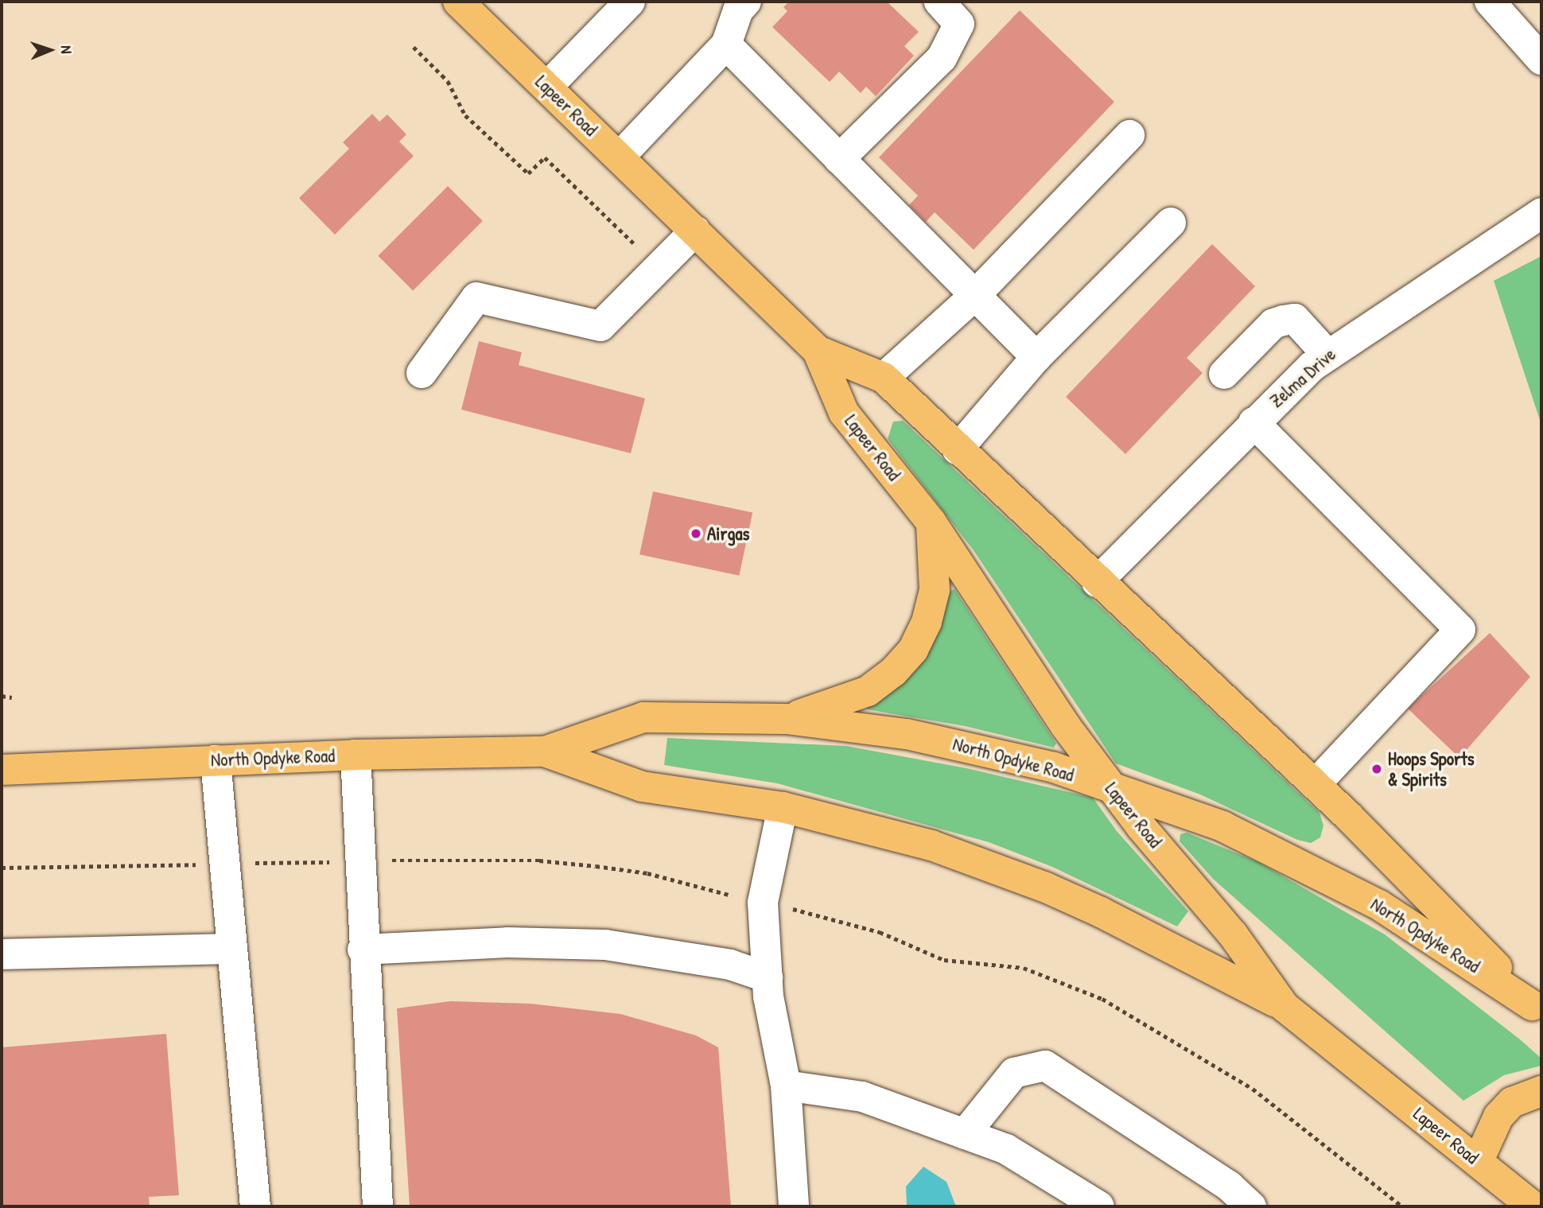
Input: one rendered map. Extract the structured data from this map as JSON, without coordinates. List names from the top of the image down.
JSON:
{
  "streets": {
    "main road": ["Lapeer Road", "North Opdyke Road"],
    "street": ["Zelma Drive"]
  },
  "crossings": [
    ["Lapeer Road", "Zelma Drive"],
    ["Lapeer Road", "North Opdyke Road"]
  ],
  "places": ["Airgas", "Hoops Sports & Spirits"],
  "north": "right"
}
